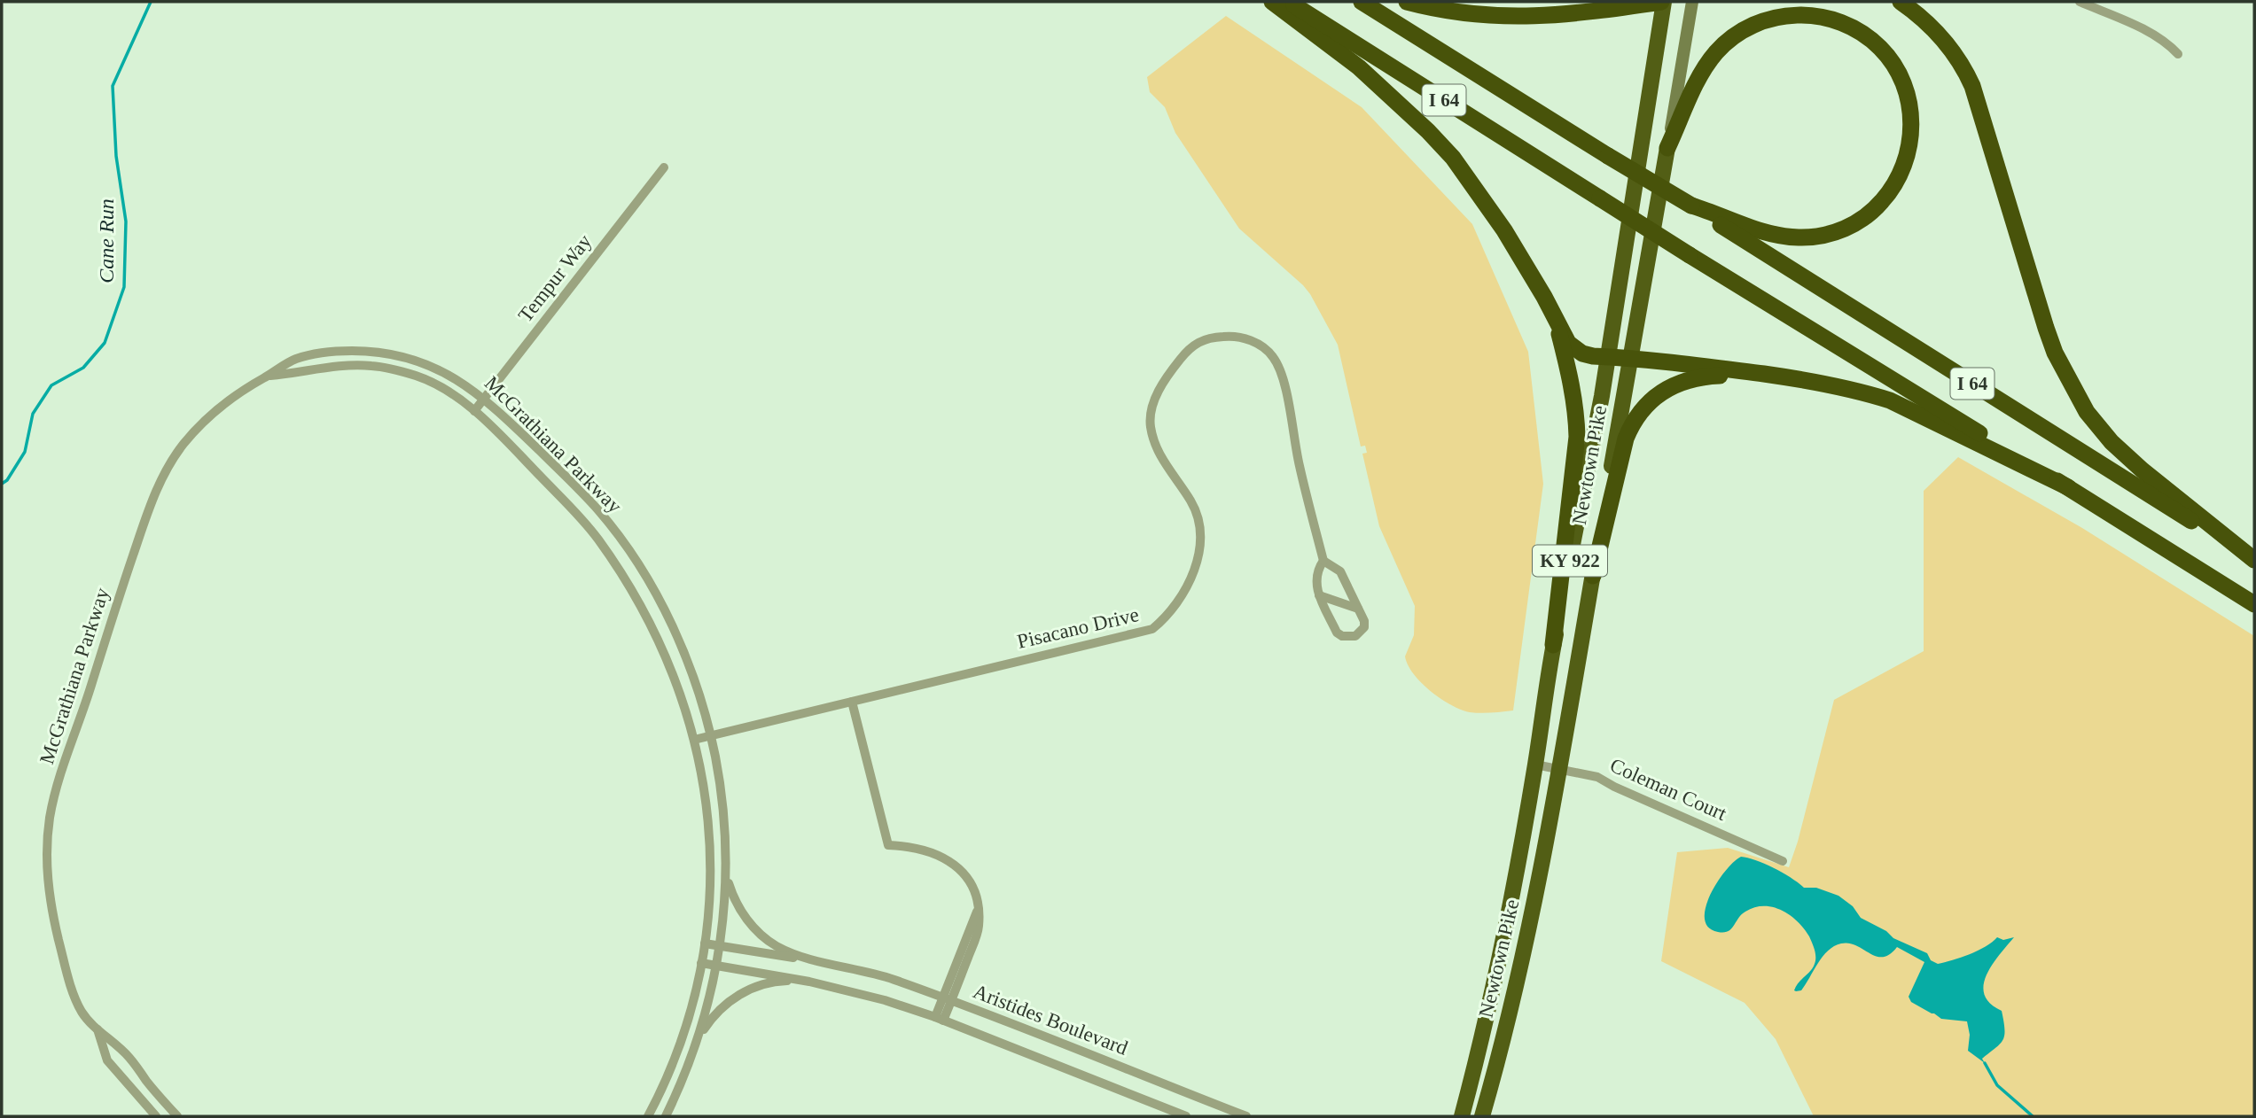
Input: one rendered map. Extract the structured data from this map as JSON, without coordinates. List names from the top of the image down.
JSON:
{
  "streets": {
    "highway": ["I 64", "Newtown Pike", "KY 922"],
    "street": [
      "Tempur Way",
      "McGrathiana Parkway",
      "Pisacano Drive",
      "Coleman Court",
      "Aristides Boulevard"
    ]
  },
  "crossings": [
    ["Tempur Way", "McGrathiana Parkway"],
    ["McGrathiana Parkway", "Pisacano Drive"],
    ["McGrathiana Parkway", "Aristides Boulevard"],
    ["Newtown Pike", "Coleman Court"]
  ],
  "water": ["Cane Run"]
}
